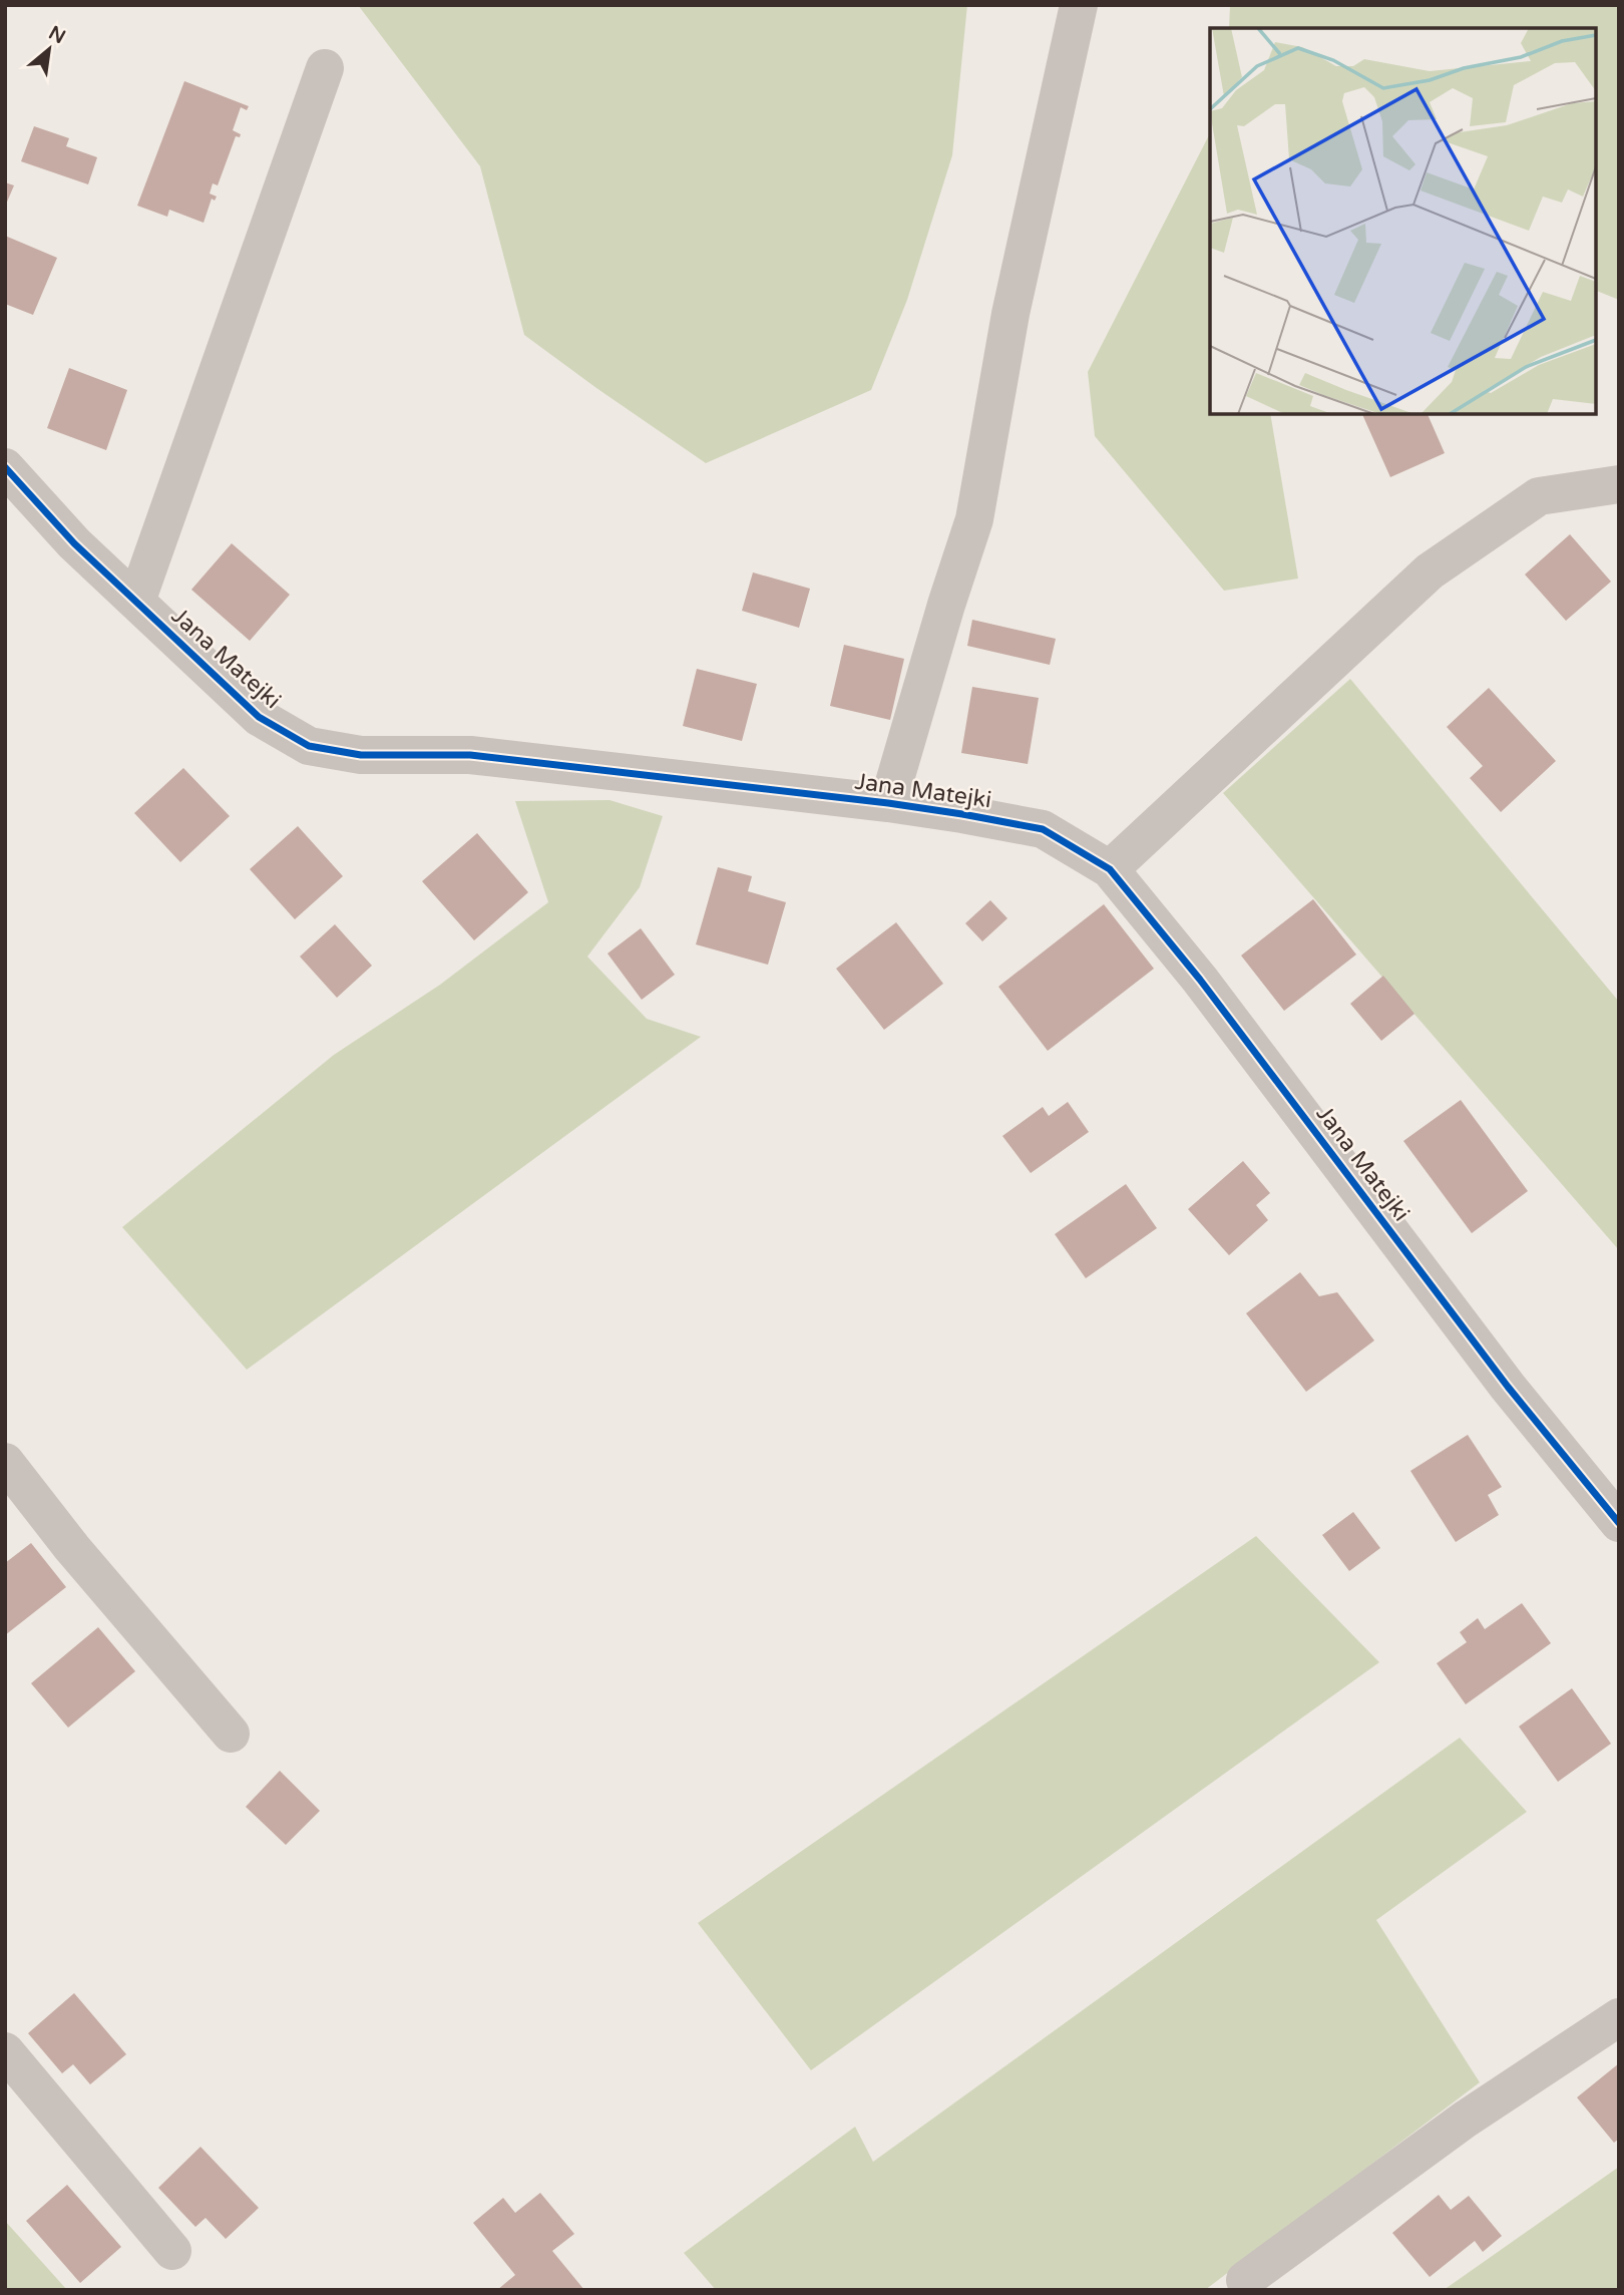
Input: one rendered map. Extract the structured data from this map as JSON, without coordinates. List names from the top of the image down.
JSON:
{
  "streets": {
    "street": ["Jana Matejki"]
  },
  "north": "top right"
}
